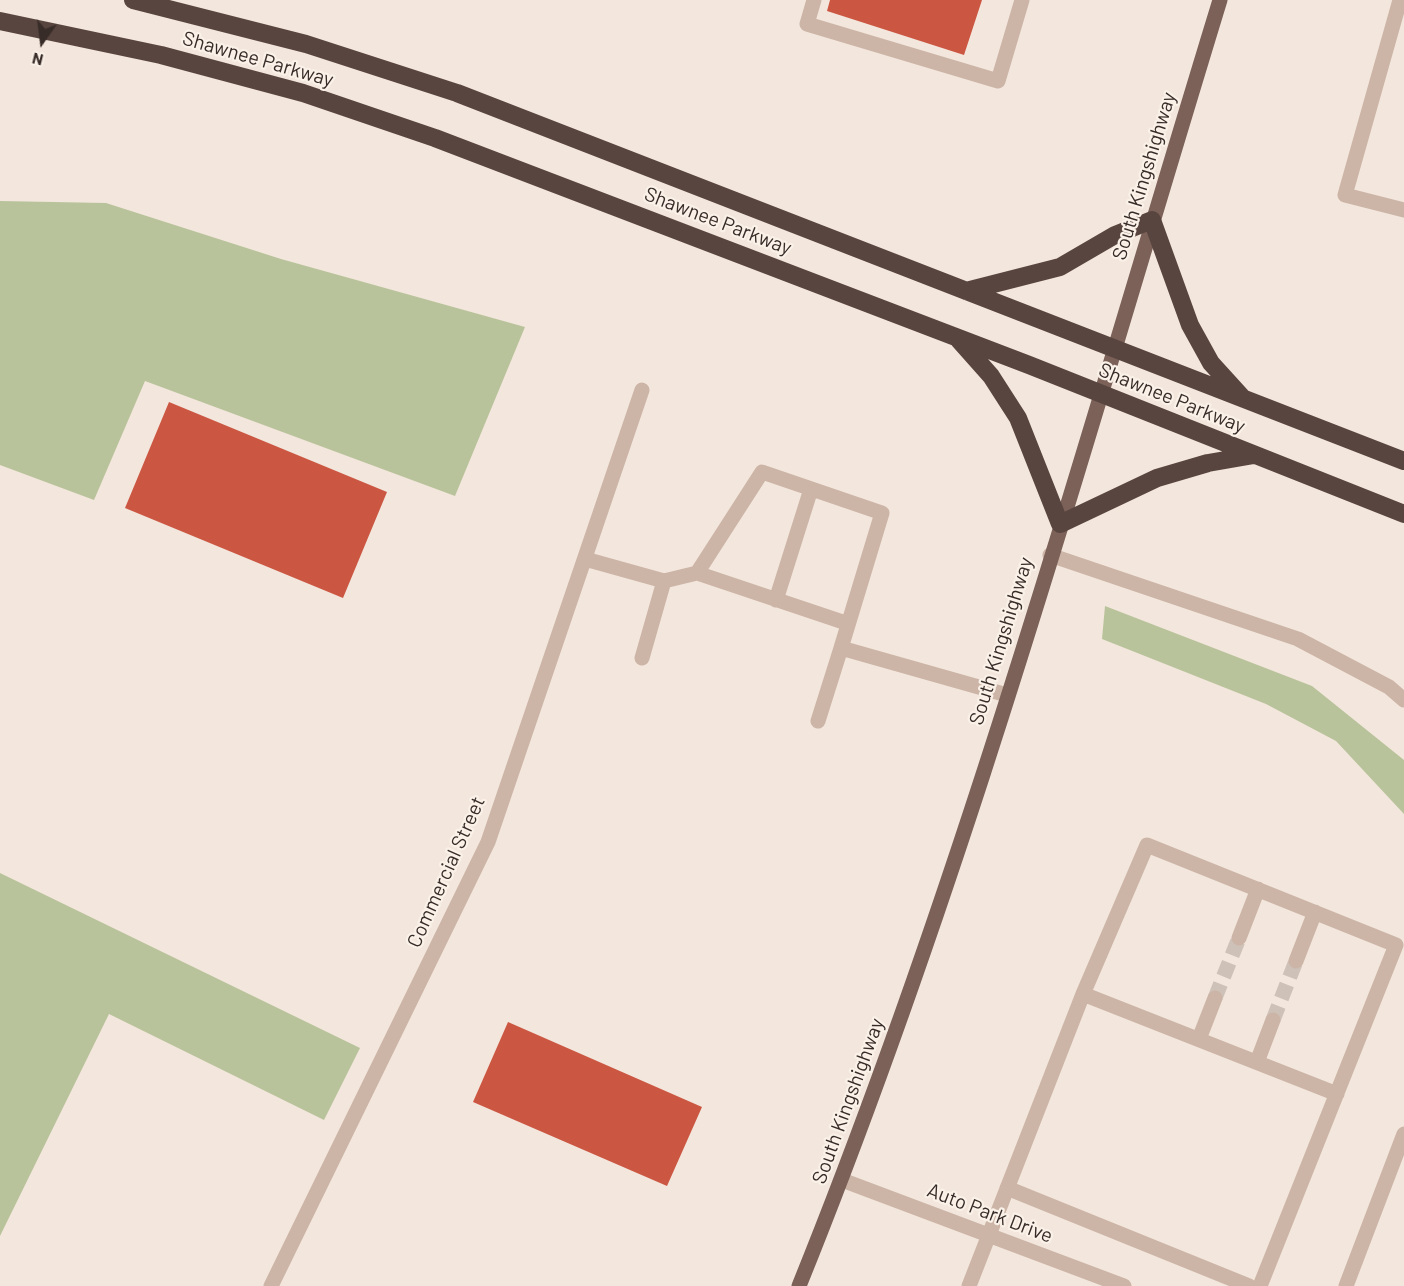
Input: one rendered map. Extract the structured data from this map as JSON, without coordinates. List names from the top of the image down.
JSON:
{
  "streets": {
    "highway": ["Shawnee Parkway"],
    "main road": ["South Kingshighway"],
    "street": ["Commercial Street", "Auto Park Drive"]
  },
  "crossings": [
    ["Shawnee Parkway", "South Kingshighway"],
    ["South Kingshighway", "Auto Park Drive"]
  ],
  "north": "bottom"
}
